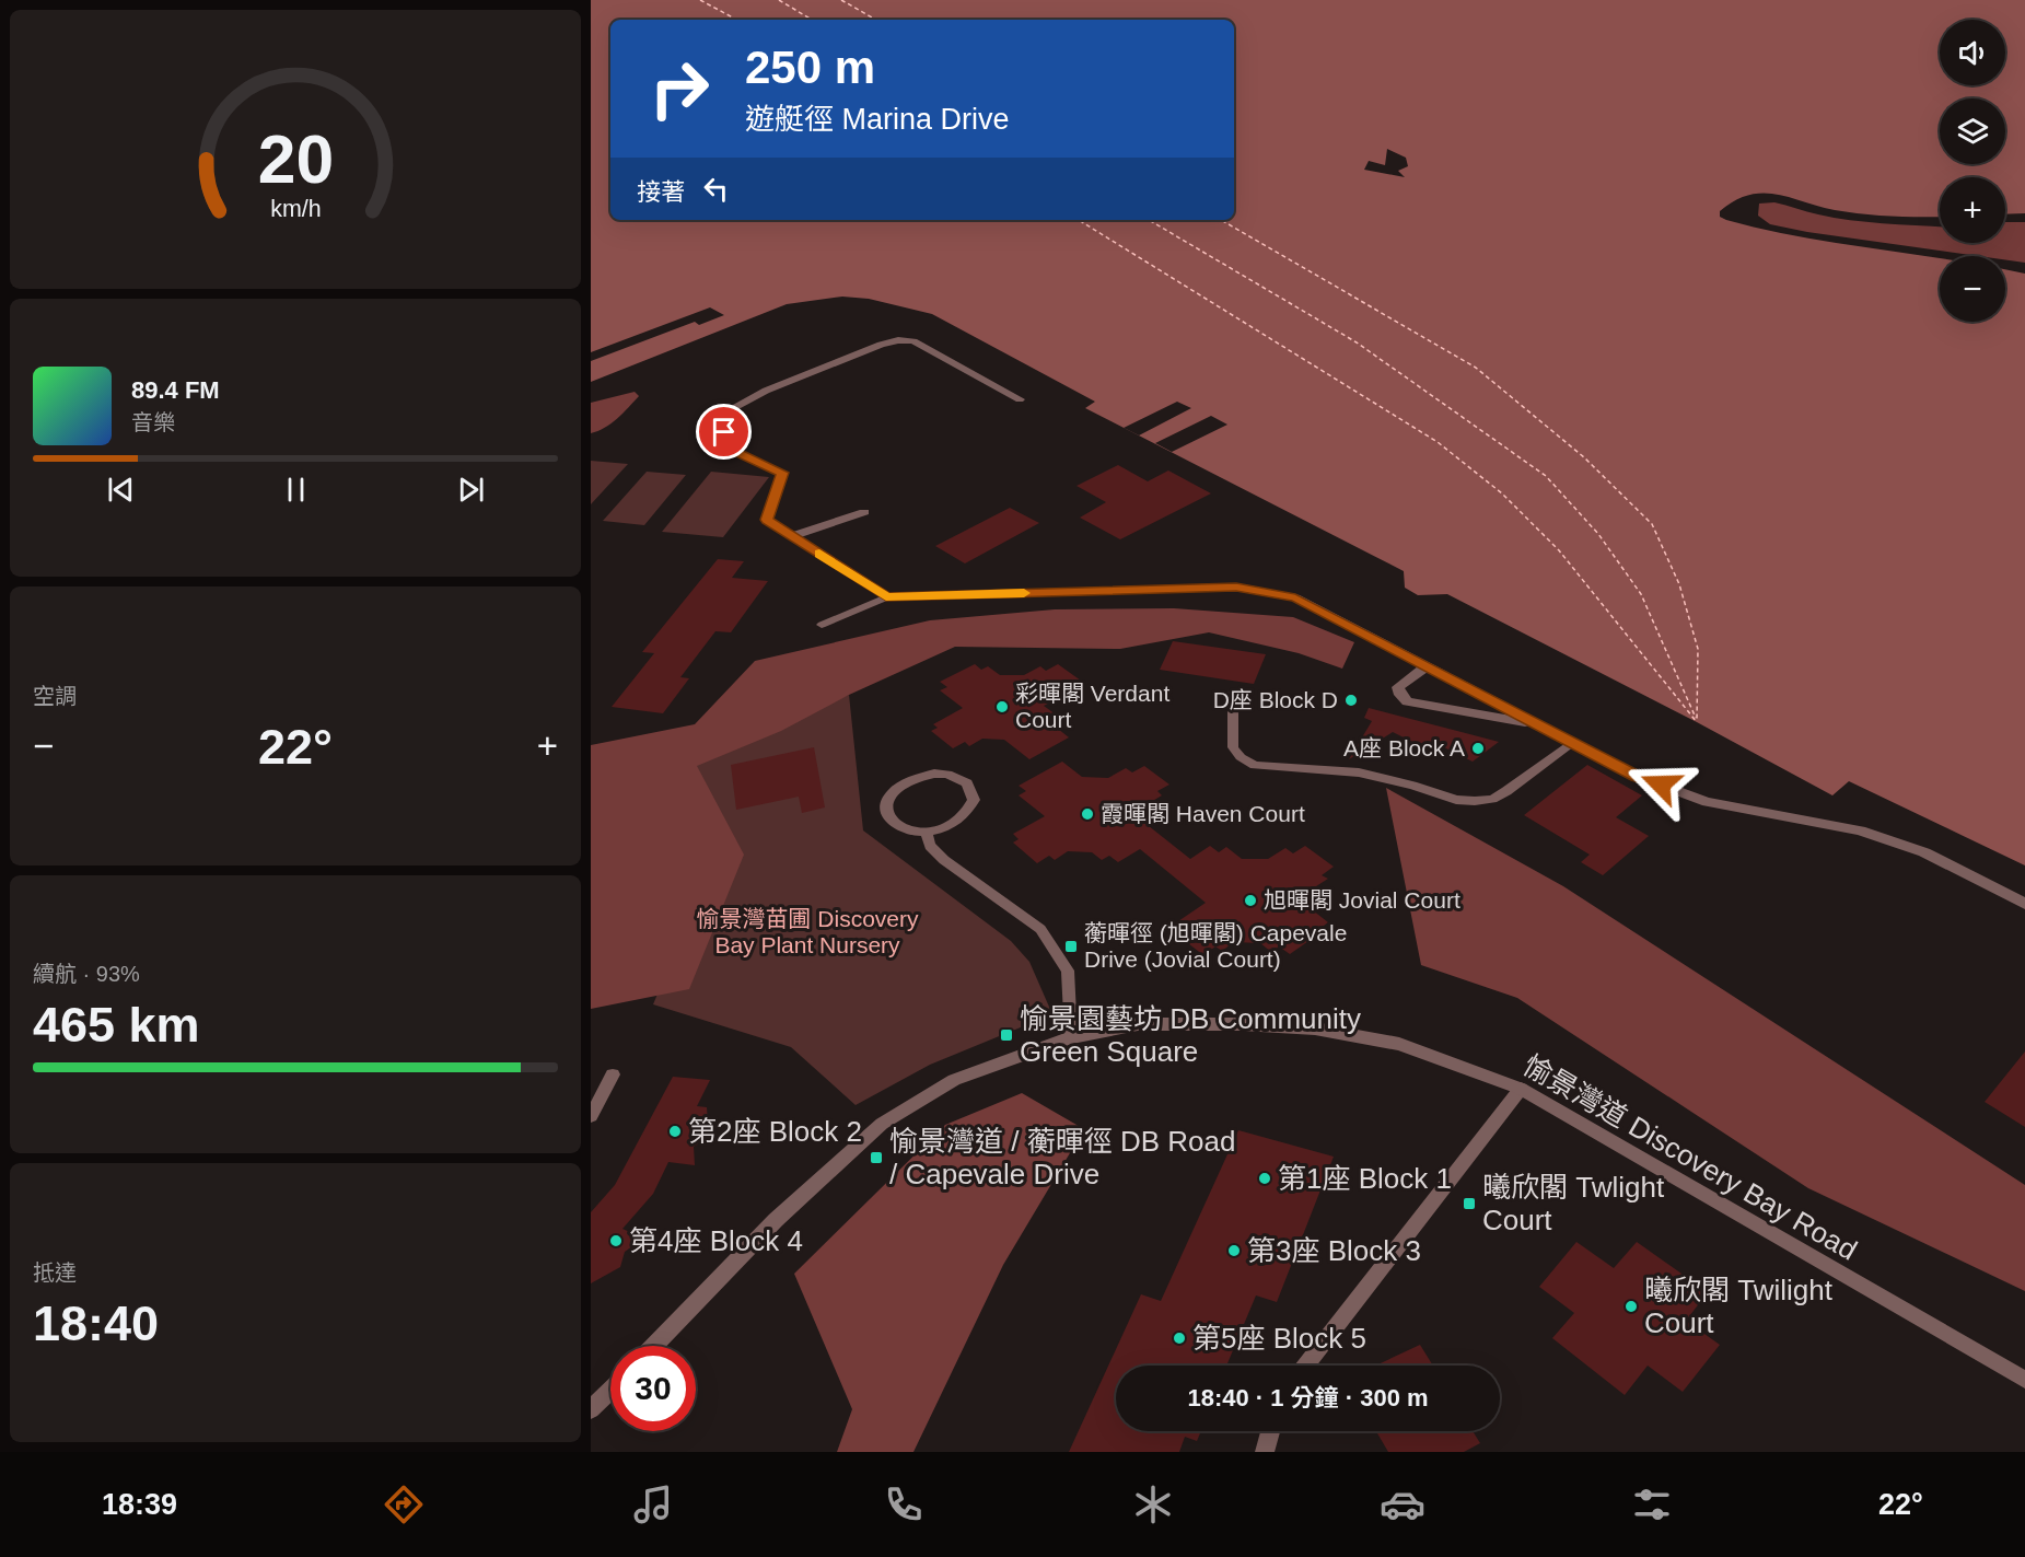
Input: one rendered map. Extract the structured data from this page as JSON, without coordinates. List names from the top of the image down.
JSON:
{
  "streets": {
    "street": ["愉景灣道 Discovery Bay Road"]
  },
  "parks": ["愉景灣苗圃 Discovery Bay Plant Nursery"],
  "places": {
    "other": [
      "D座 Block D",
      "彩暉閣 Verdant Court",
      "A座 Block A",
      "霞暉閣 Haven Court",
      "旭暉閣 Jovial Court",
      "第2座 Block 2",
      "第1座 Block 1",
      "第4座 Block 4",
      "第3座 Block 3",
      "曦欣閣 Twilight Court",
      "第5座 Block 5"
    ],
    "transit": [
      "蘅暉徑 (旭暉閣) Capevale Drive (Jovial Court)",
      "愉景園藝坊 DB Community Green Square",
      "愉景灣道 / 蘅暉徑 DB Road / Capevale Drive",
      "曦欣閣 Twlight Court"
    ]
  },
  "page": {
    "map_buttons": ["+", "−"],
    "turn": ["250 m", "遊艇徑 Marina Drive"],
    "then": "接著",
    "song": ["89.4 FM", "音樂"],
    "tile": [
      "空調",
      ["續航 · 93%", "465 km"],
      ["抵達", "18:40"]
    ],
    "heat": ["−", "22°", "+"],
    "limit": "30",
    "trip": "18:40 · 1 分鐘 · 300 m",
    "tabs": ["18:39", "22°"],
    "gauge": ["20", "km/h"]
  }
}
